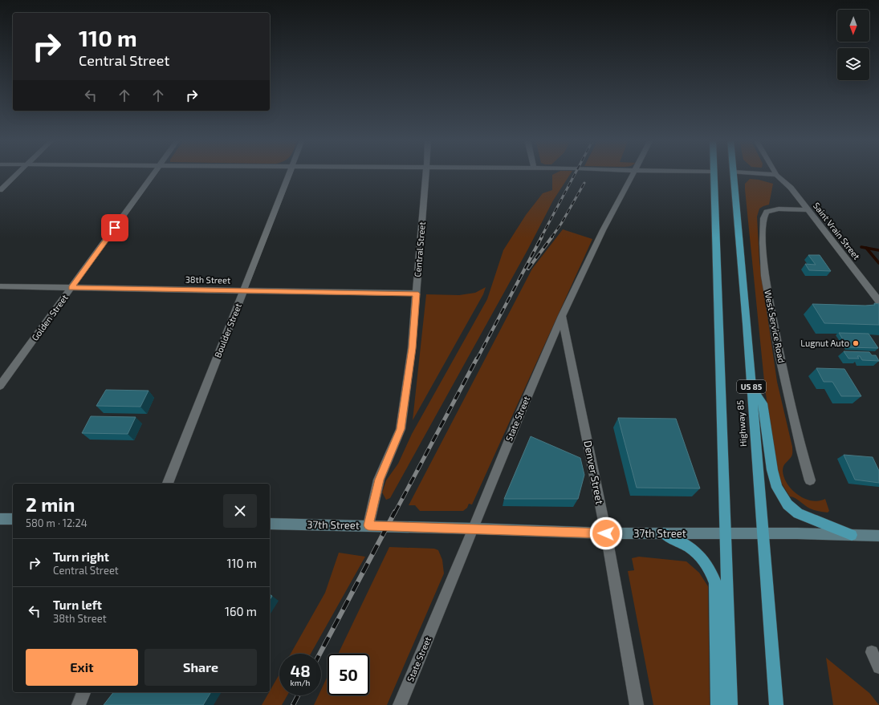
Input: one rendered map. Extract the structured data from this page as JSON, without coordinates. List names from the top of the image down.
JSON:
{
  "streets": {
    "highway": ["US 85", "Highway 85"],
    "main road": ["37th Street"],
    "street": [
      "Saint Vrain Street",
      "Central Street",
      "38th Street",
      "Golden Street",
      "West Service Road",
      "Boulder Street",
      "State Street",
      "Denver Street"
    ]
  },
  "crossings": [
    ["Saint Vrain Street", "West Service Road"],
    ["Central Street", "38th Street"],
    ["Central Street", "37th Street"],
    ["38th Street", "Golden Street"],
    ["38th Street", "Boulder Street"],
    ["State Street", "Denver Street"],
    ["State Street", "37th Street"],
    ["Highway 85", "37th Street"],
    ["Denver Street", "37th Street"]
  ],
  "places": ["Lugnut Auto"],
  "north": "bottom",
  "page": {
    "turn": ["110 m", "Central Street"],
    "heading": ["2 min", "580 m · 12:24"],
    "list": [
      {
        "name": "Turn right",
        "note": "Central Street",
        "value": "110 m"
      },
      {
        "name": "Turn left",
        "note": "38th Street",
        "value": "160 m"
      }
    ],
    "buttons": ["Exit", "Share"],
    "speed": "48 km/h",
    "limit": "50"
  }
}
